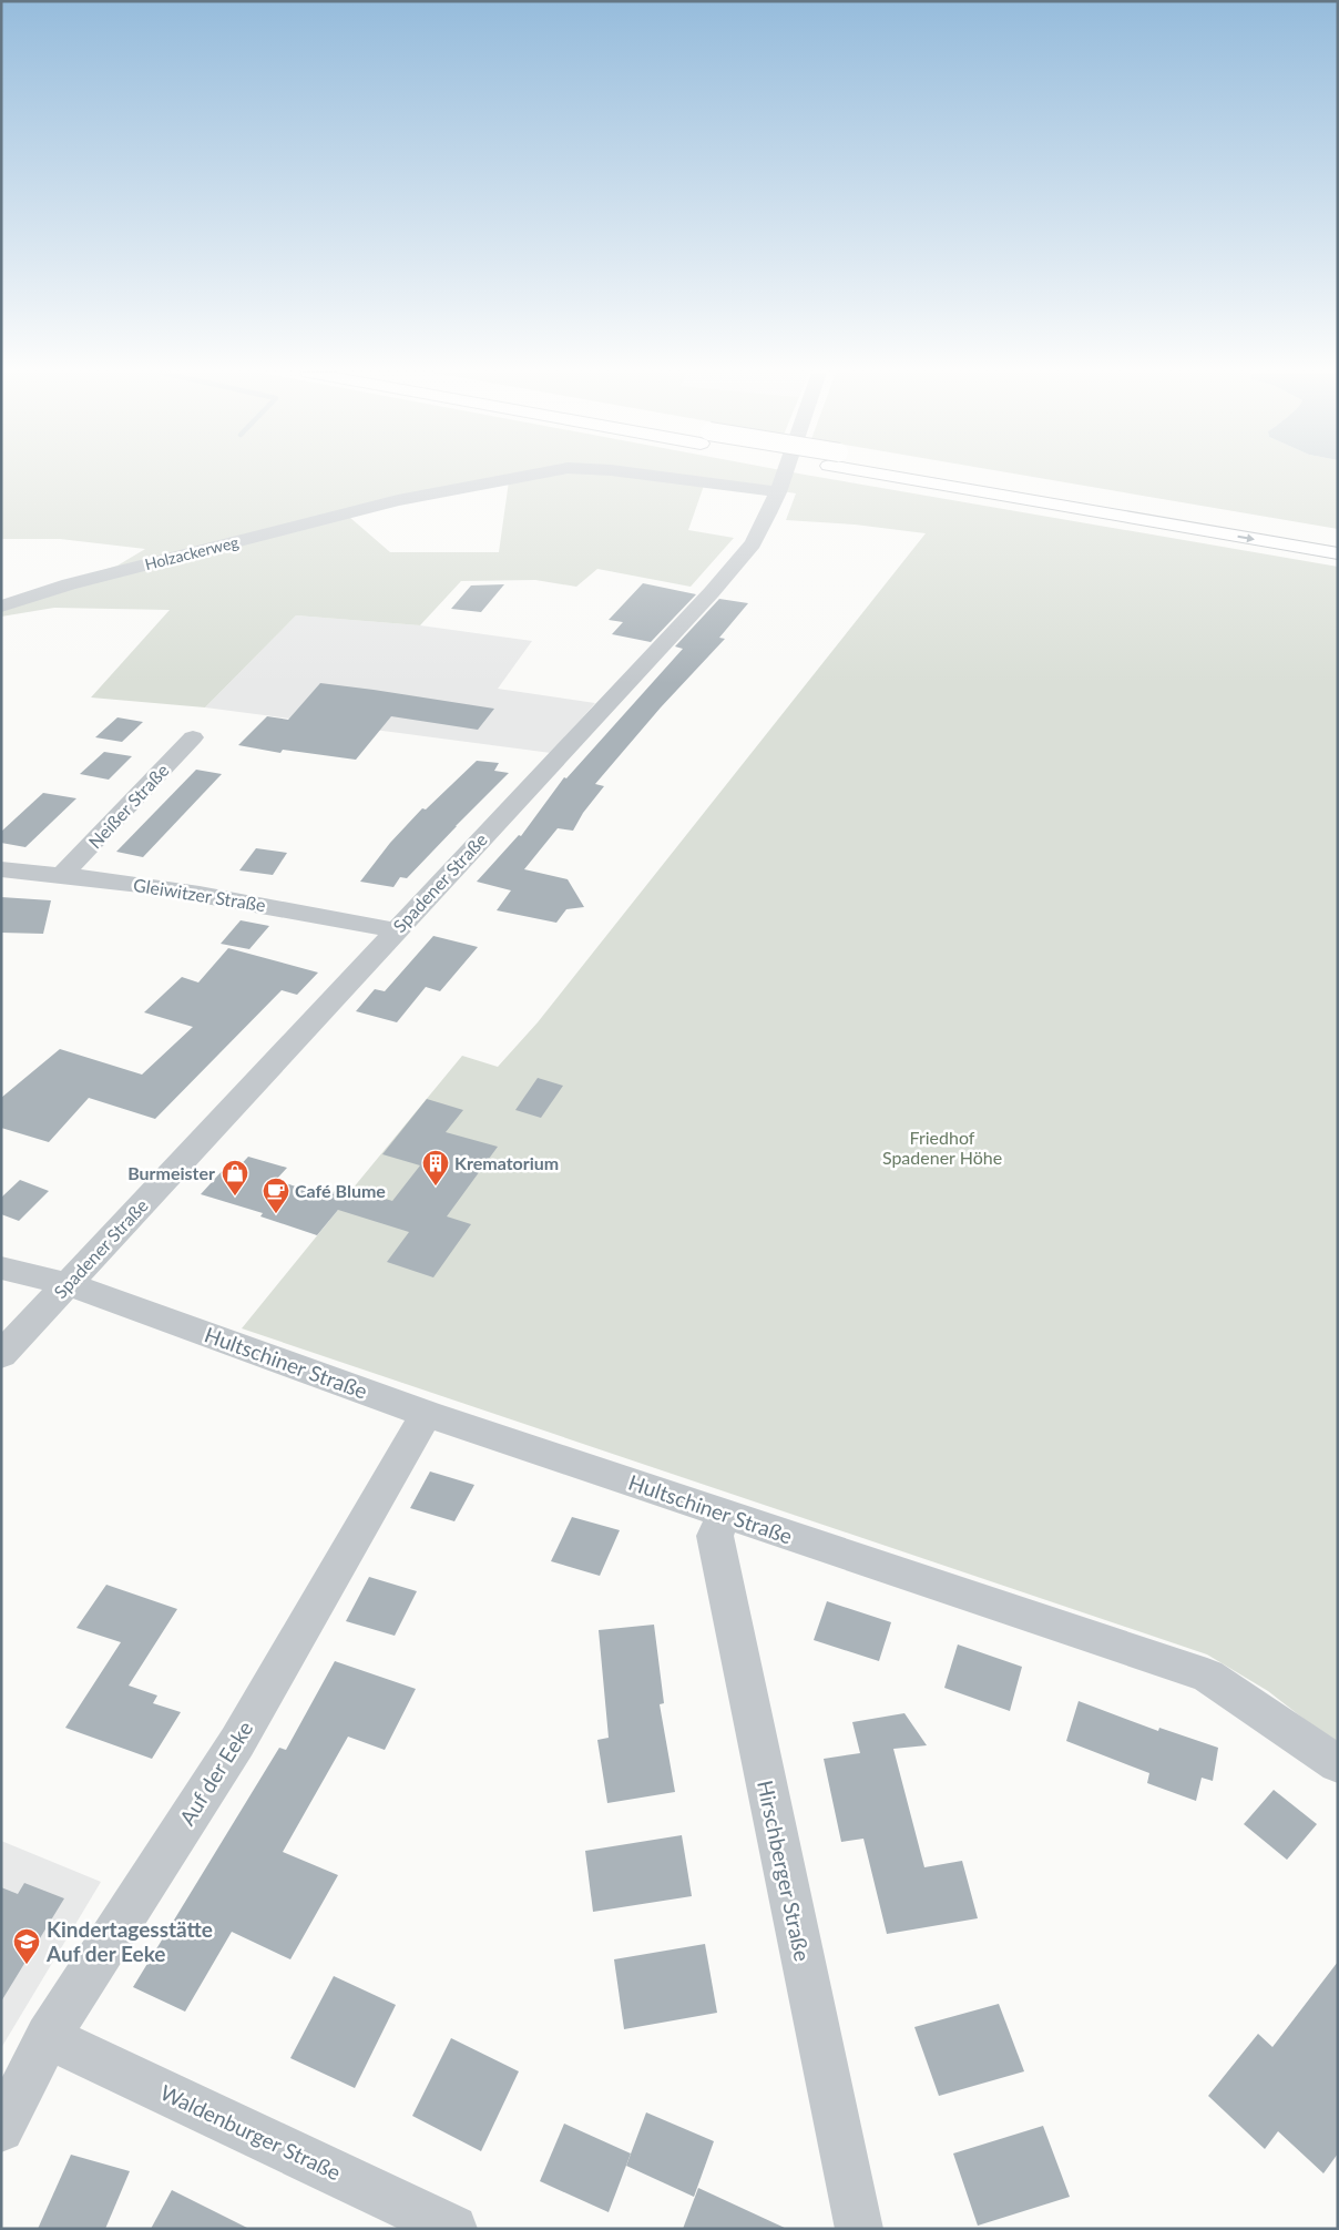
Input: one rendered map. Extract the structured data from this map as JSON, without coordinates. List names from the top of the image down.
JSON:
{
  "streets": {
    "street": [
      "Holzackerweg",
      "Neißer Straße",
      "Spadener Straße",
      "Gleiwitzer Straße",
      "Hultschiner Straße",
      "Auf der Eeke",
      "Hirschberger Straße",
      "Waldenburger Straße"
    ]
  },
  "crossings": [
    ["Holzackerweg", "Spadener Straße"],
    ["Neißer Straße", "Gleiwitzer Straße"],
    ["Spadener Straße", "Gleiwitzer Straße"],
    ["Spadener Straße", "Hultschiner Straße"],
    ["Hultschiner Straße", "Auf der Eeke"],
    ["Hultschiner Straße", "Hirschberger Straße"],
    ["Auf der Eeke", "Waldenburger Straße"]
  ],
  "parks": ["Friedhof Spadener Höhe"],
  "places": {
    "building": ["Krematorium"],
    "shop": ["Burmeister"],
    "cafe": ["Café Blume"],
    "school or university": ["Kindertagesstätte Auf der Eeke"]
  }
}
